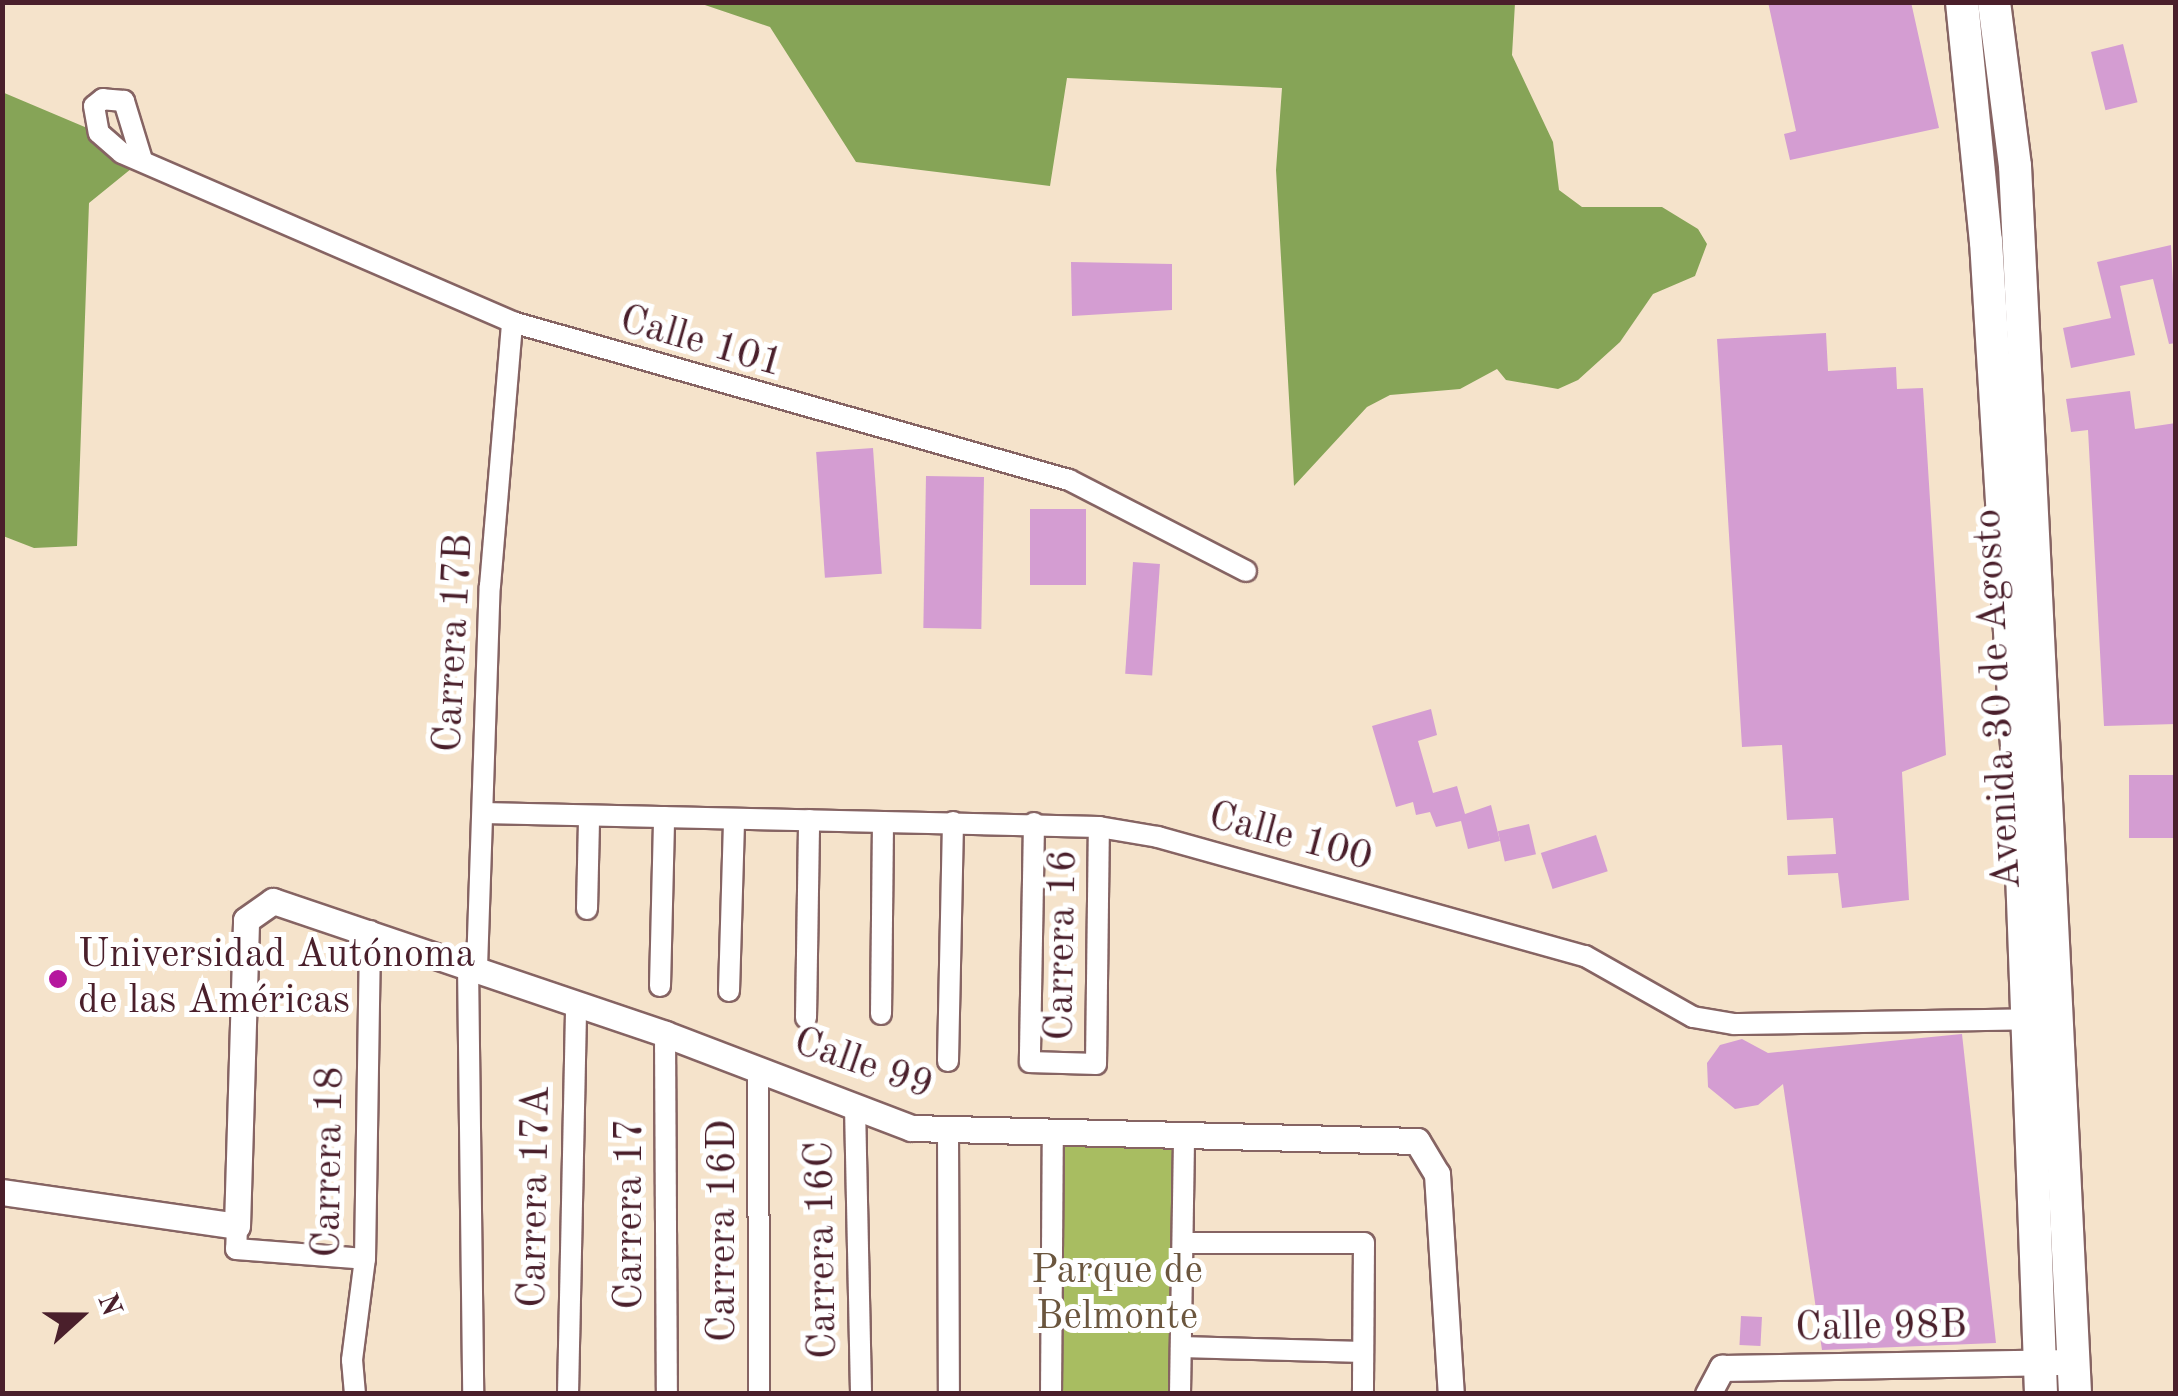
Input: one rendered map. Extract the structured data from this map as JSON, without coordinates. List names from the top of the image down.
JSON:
{
  "streets": {
    "main road": ["Avenida 30 de Agosto"],
    "street": [
      "Calle 101",
      "Carrera 17B",
      "Calle 100",
      "Carrera 16",
      "Calle 99",
      "Carrera 18",
      "Carrera 17A",
      "Carrera 17",
      "Carrera 16D",
      "Carrera 16C",
      "Calle 98B"
    ]
  },
  "crossings": [
    ["Calle 101", "Carrera 17B"],
    ["Carrera 17B", "Calle 100"],
    ["Carrera 17B", "Calle 99"],
    ["Avenida 30 de Agosto", "Calle 100"],
    ["Avenida 30 de Agosto", "Calle 98B"],
    ["Calle 100", "Carrera 16"],
    ["Calle 99", "Carrera 18"],
    ["Calle 99", "Carrera 17A"],
    ["Calle 99", "Carrera 17"],
    ["Calle 99", "Carrera 16D"],
    ["Calle 99", "Carrera 16C"]
  ],
  "parks": ["Parque de Belmonte"],
  "places": ["Universidad Autónoma de las Américas"],
  "north": "right"
}
